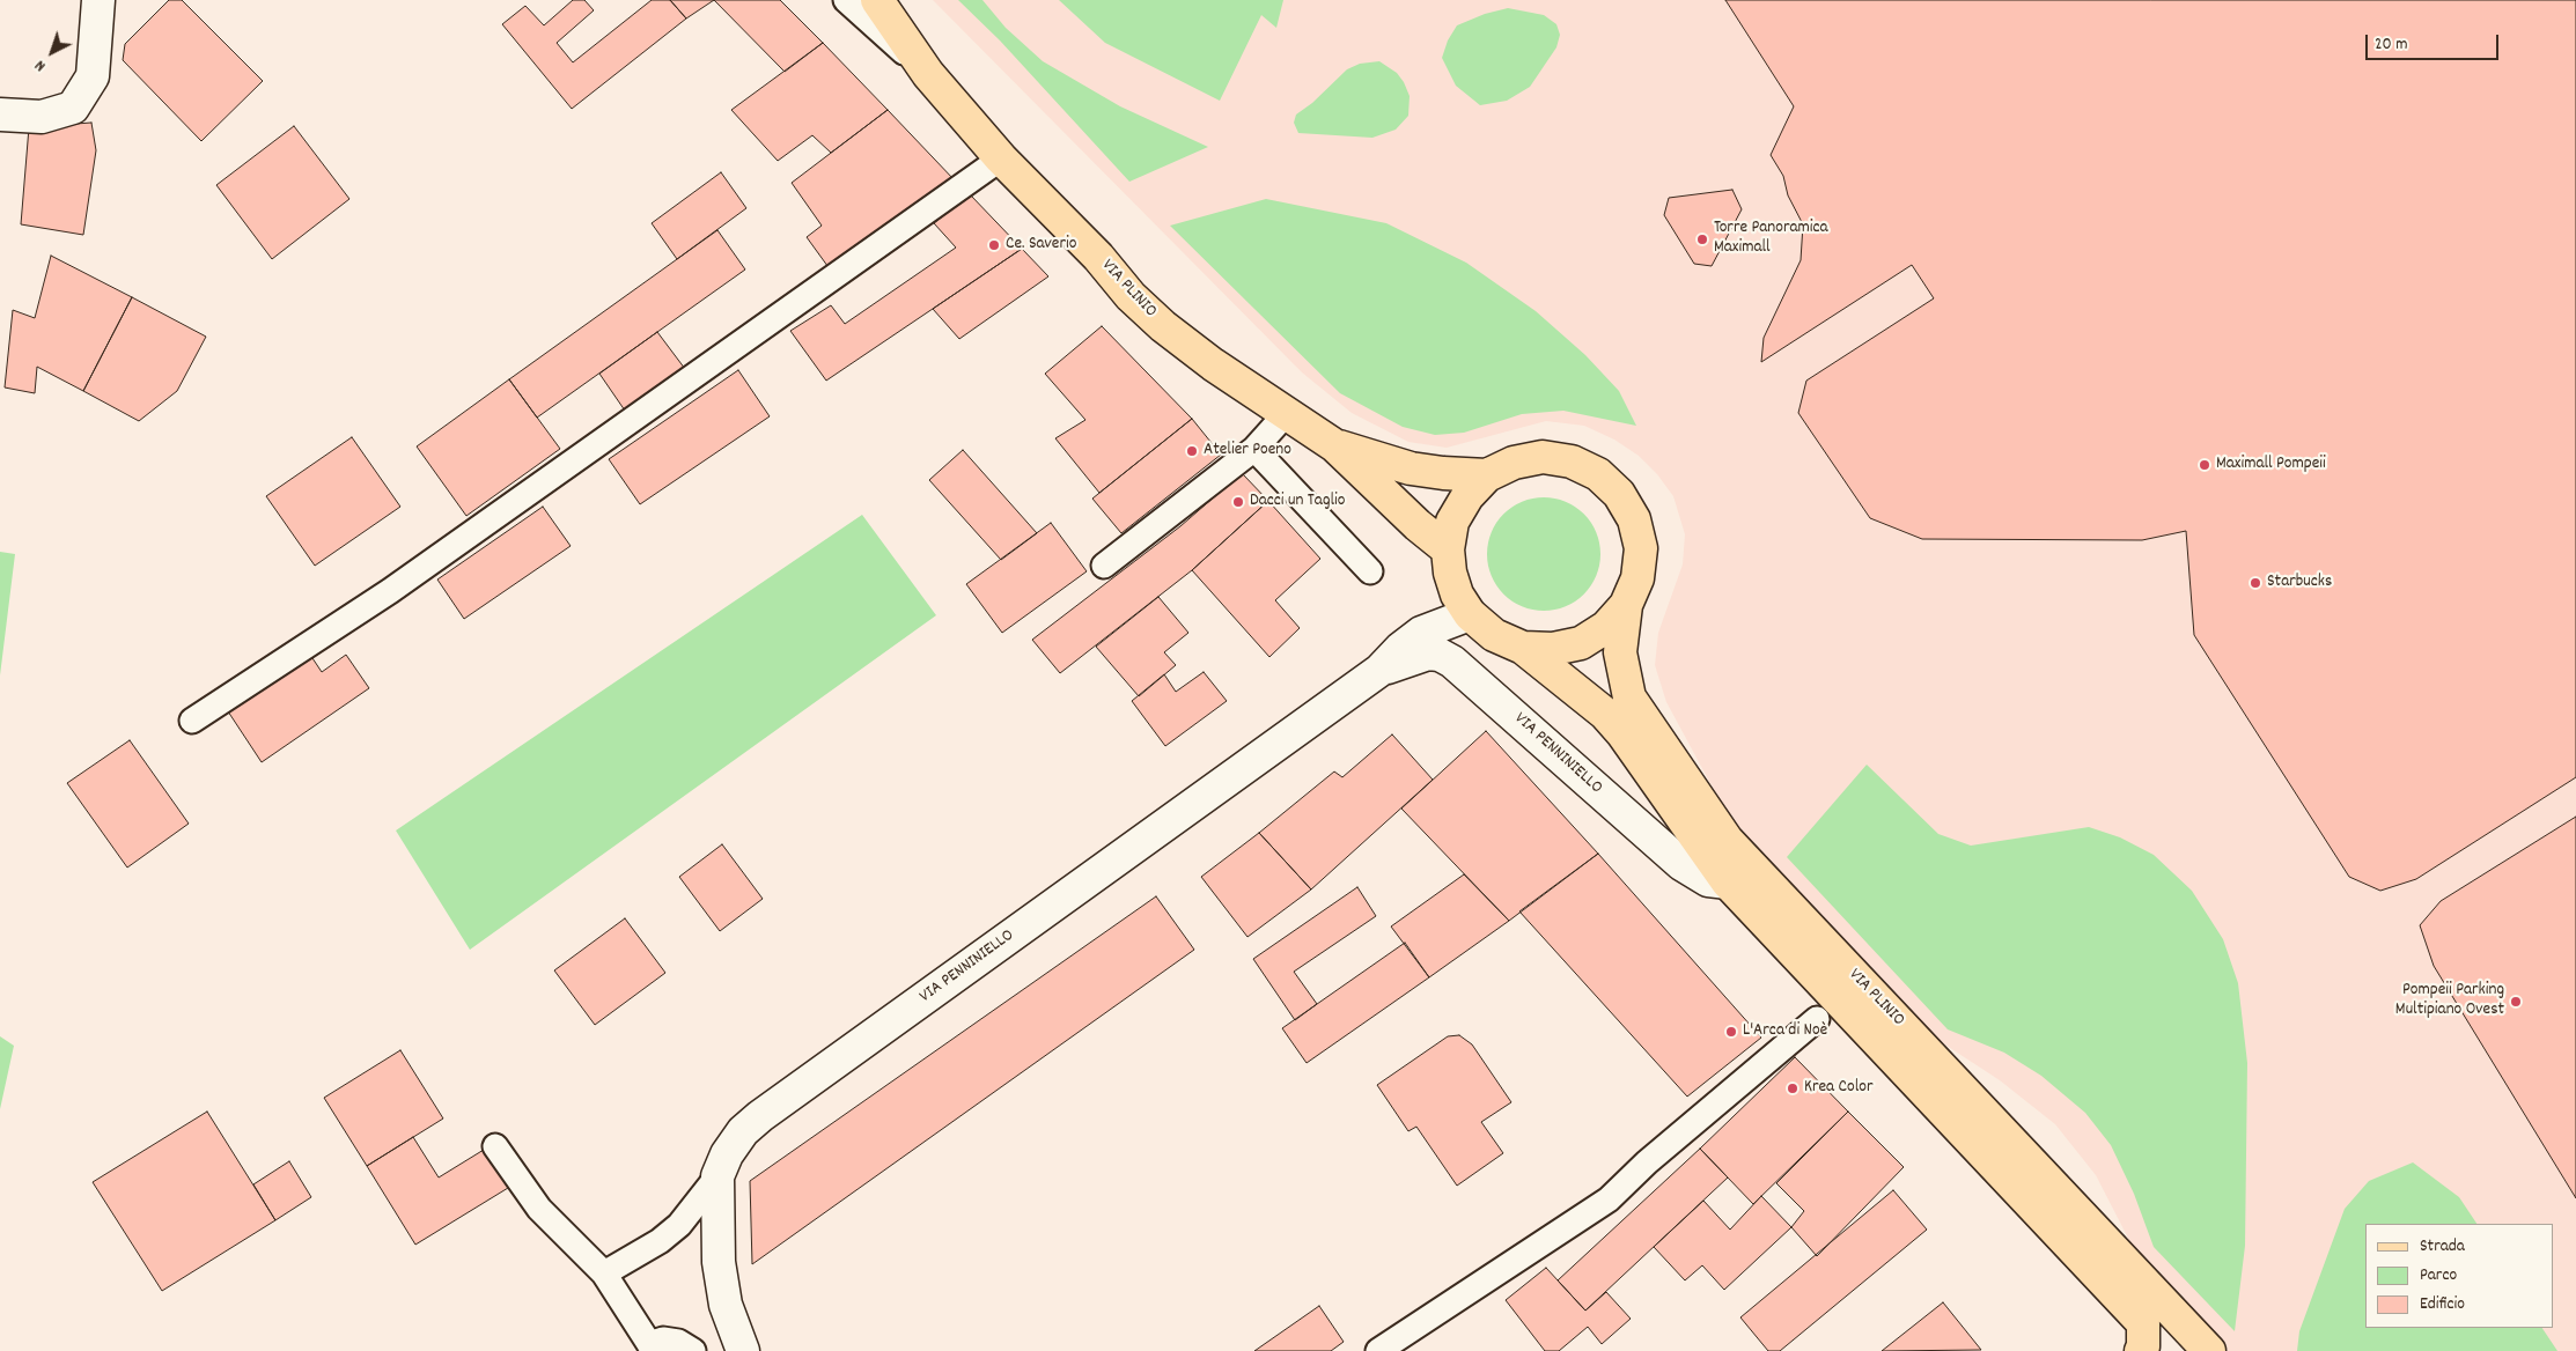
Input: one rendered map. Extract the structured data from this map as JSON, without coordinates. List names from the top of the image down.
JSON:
{
  "streets": {
    "main road": ["VIA PLINIO"],
    "street": ["VIA PENNINIELLO"]
  },
  "crossings": [
    ["VIA PLINIO", "VIA PENNINIELLO"]
  ],
  "places": [
    "Torre Panoramica Maximall",
    "Ce. Saverio",
    "Atelier Poeno",
    "Maximall Pompeii",
    "Dacci un Taglio",
    "Starbucks",
    "Pompeii Parking Multipiano Ovest",
    "L'Arca di Noè",
    "Krea Color"
  ],
  "legend": ["Strada", "Parco", "Edificio"],
  "scale_bar": "20 m",
  "north": "bottom left"
}
